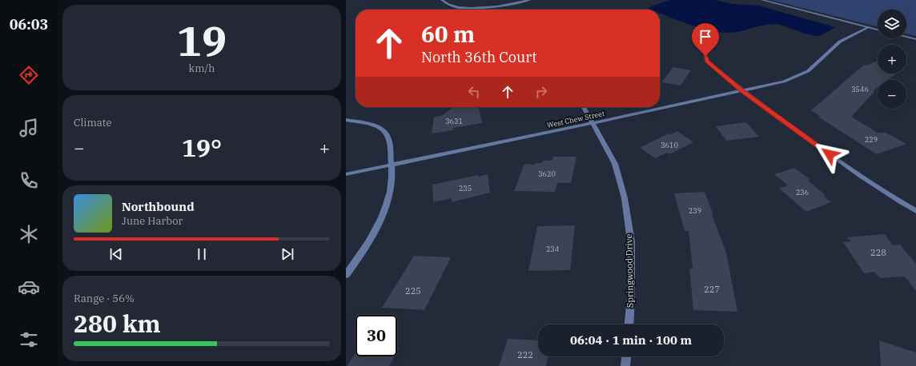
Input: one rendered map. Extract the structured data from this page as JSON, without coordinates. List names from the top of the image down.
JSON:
{
  "streets": {
    "street": ["West Chew Street", "Springwood Drive"]
  },
  "crossings": [
    ["West Chew Street", "Springwood Drive"]
  ],
  "house_numbers": [
    "3546",
    "3631",
    "229",
    "3610",
    "3620",
    "235",
    "236",
    "239",
    "234",
    "228",
    "227",
    "225",
    "222"
  ],
  "page": {
    "tabs": "06:03",
    "tile": [
      ["19", "km/h"],
      "Climate",
      ["Range · 56%", "280 km"]
    ],
    "map_buttons": ["+", "−"],
    "turn": ["60 m", "North 36th Court"],
    "heat": ["−", "19°", "+"],
    "song": ["Northbound", "June Harbor"],
    "limit": "30",
    "trip": "06:04 · 1 min · 100 m"
  }
}
